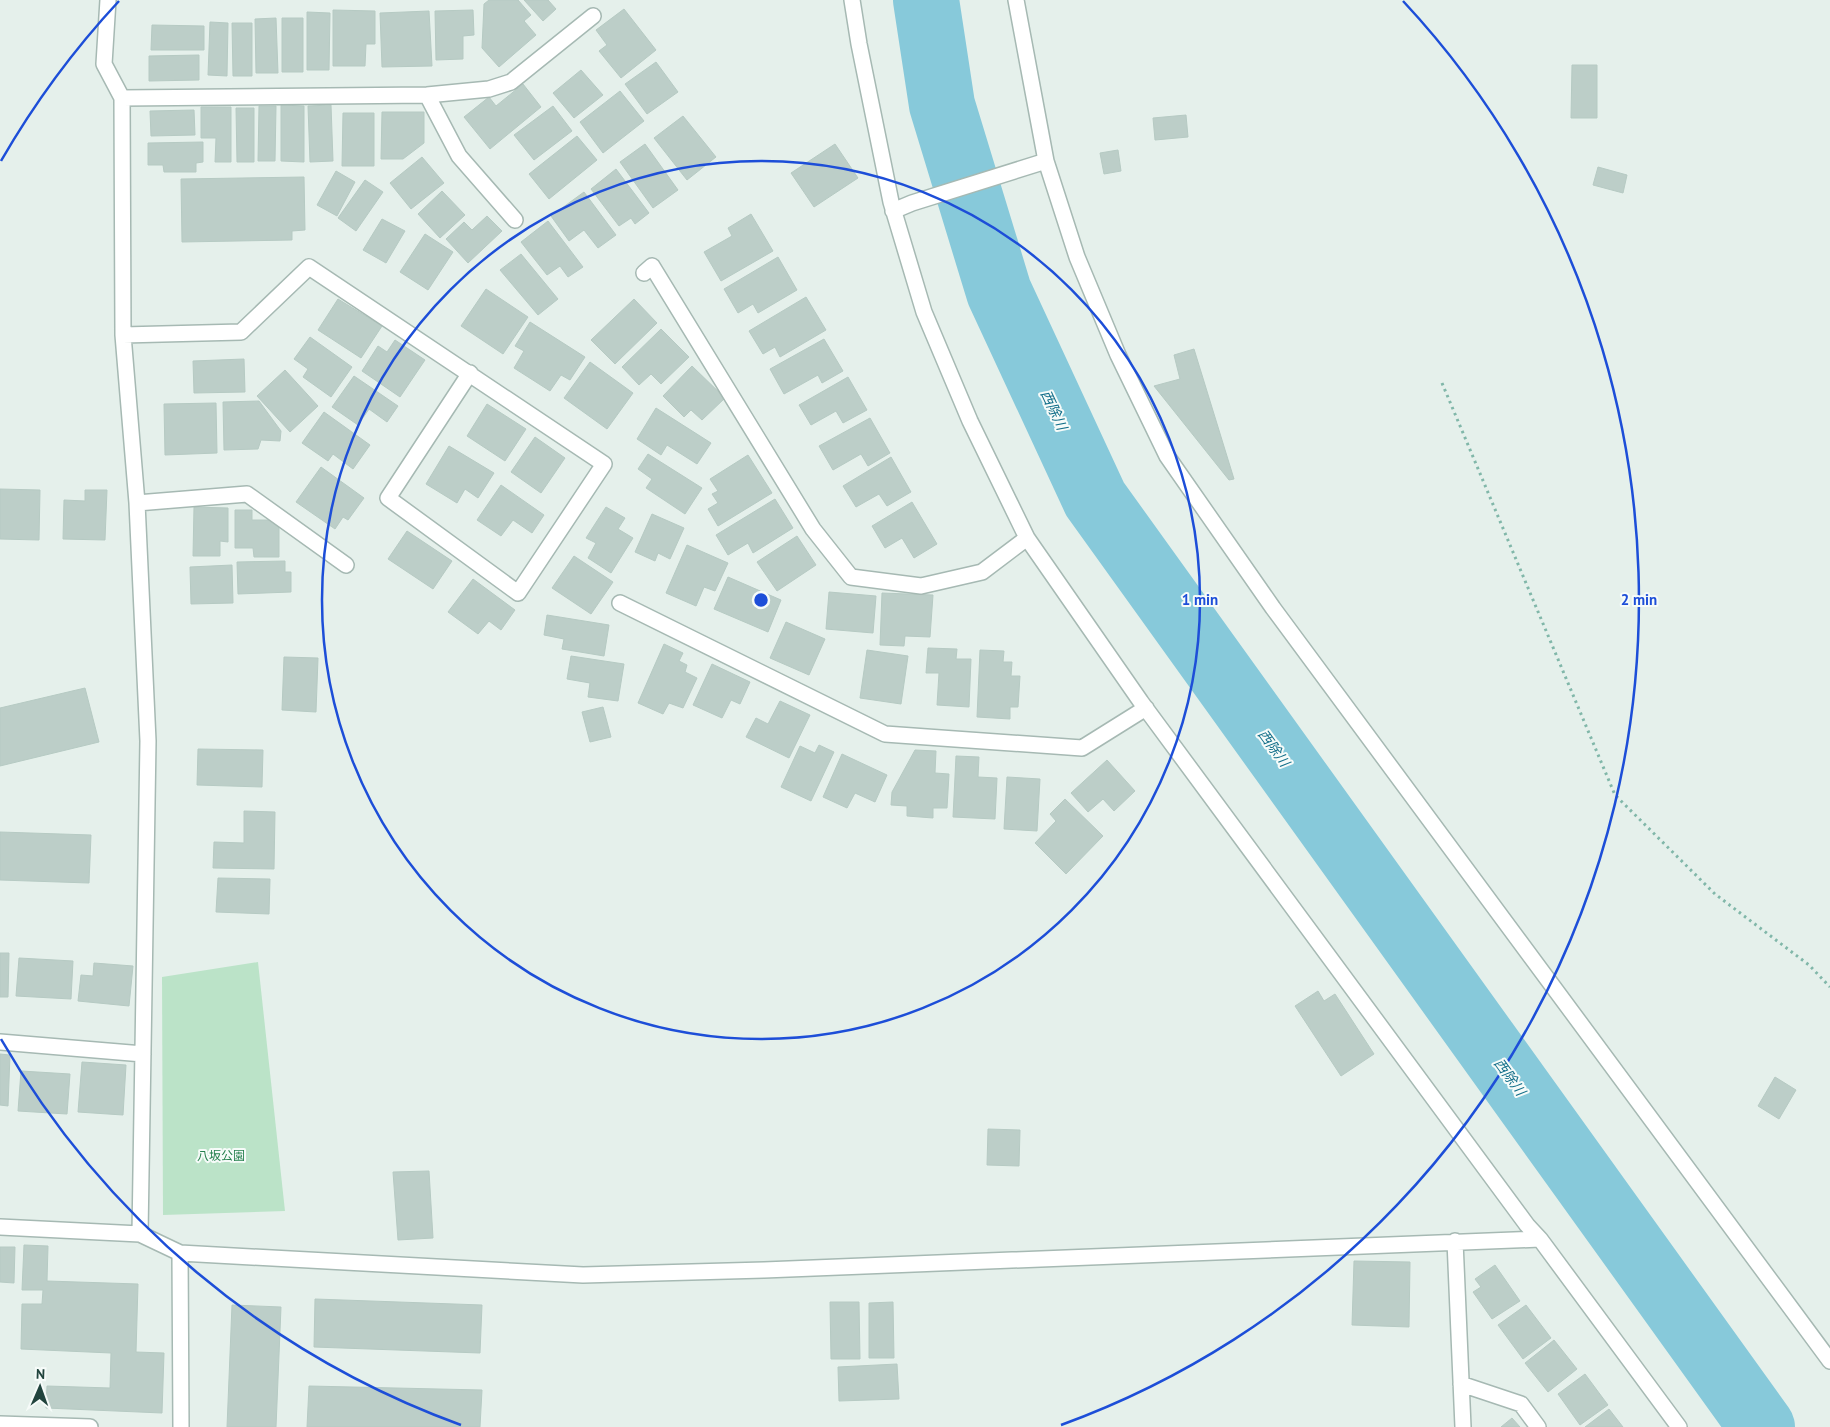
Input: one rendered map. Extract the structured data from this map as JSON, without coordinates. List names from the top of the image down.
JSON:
{
  "water": ["西除川"],
  "parks": ["八坂公園"],
  "north": "top",
  "rings": ["1 min", "2 min"]
}
